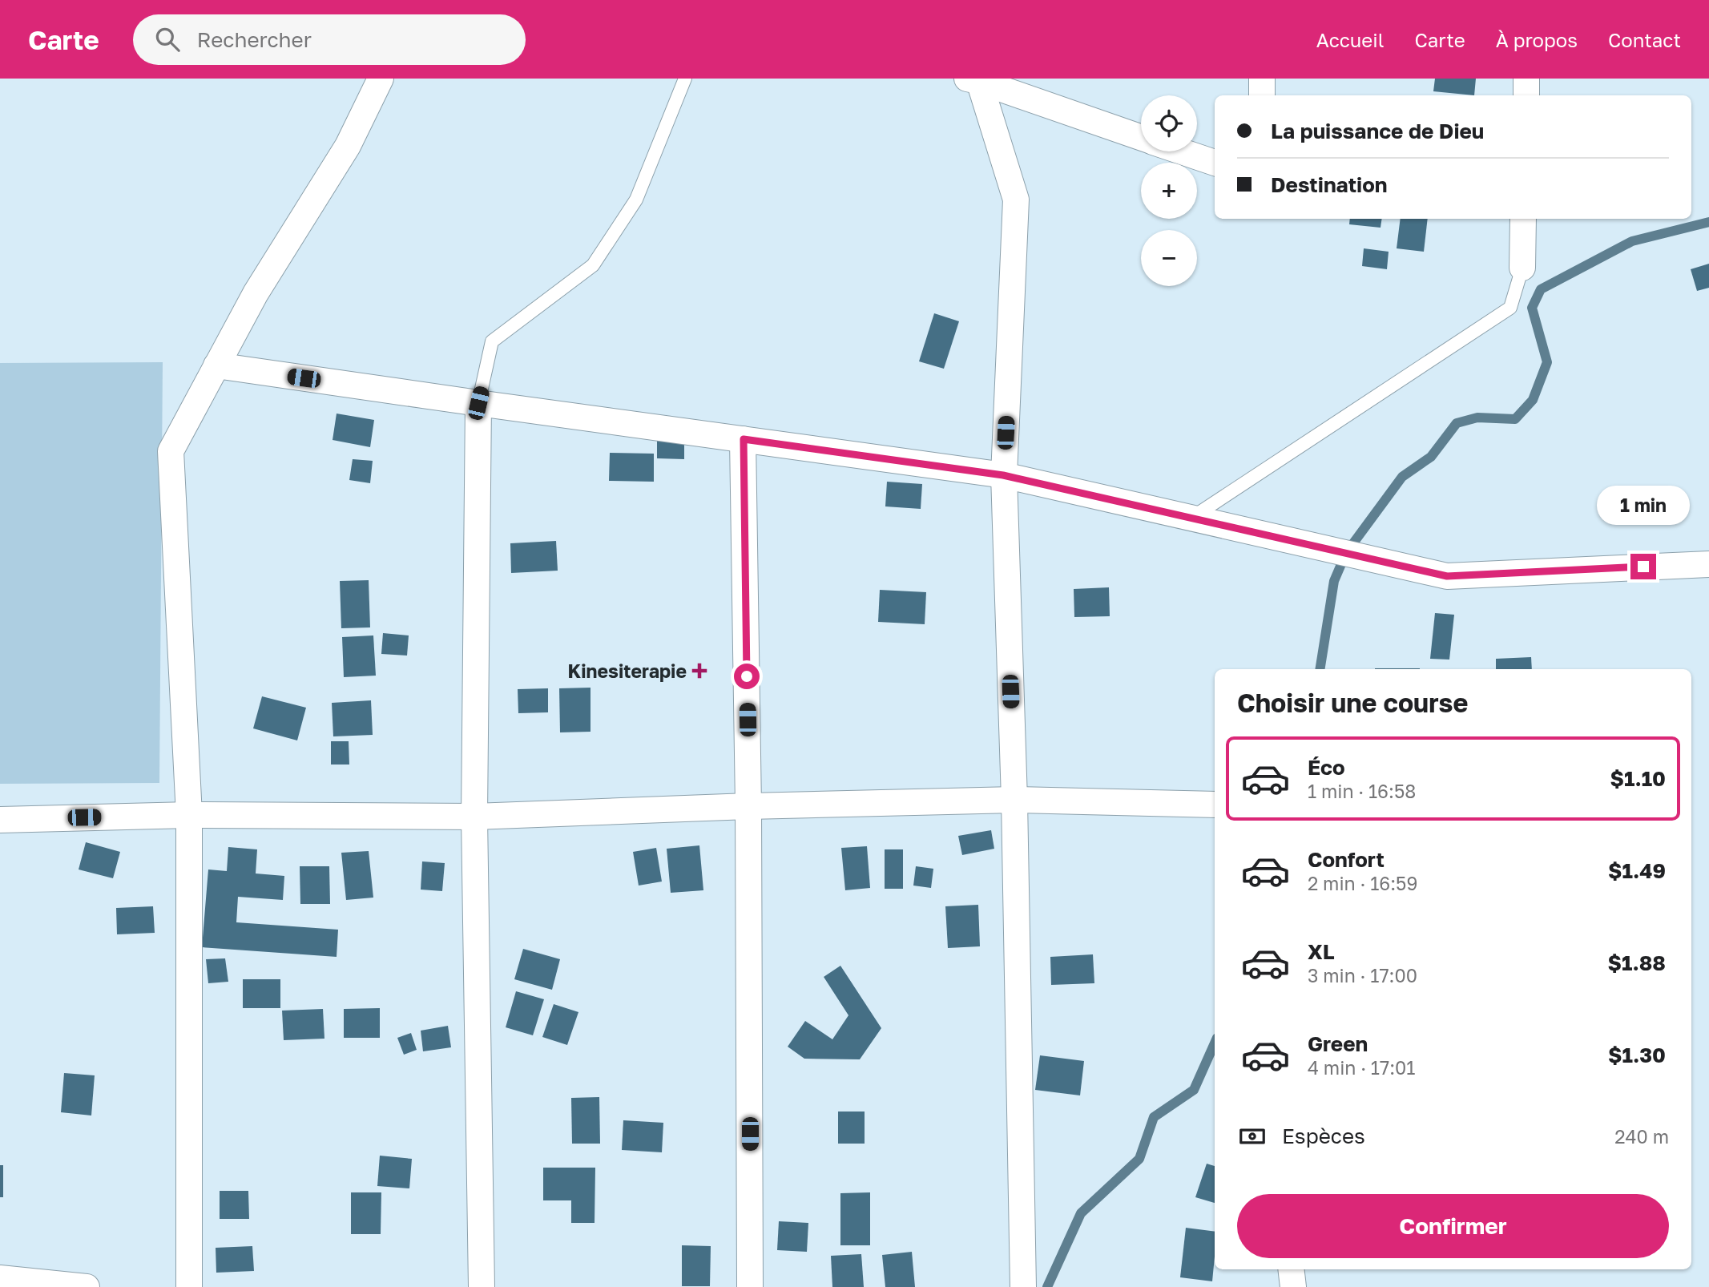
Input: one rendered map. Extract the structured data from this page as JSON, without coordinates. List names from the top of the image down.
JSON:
{
  "places": {
    "health": ["Kinesiterapie"]
  },
  "page": {
    "header": "Carte",
    "search": "Rechercher",
    "nav": [
      "Accueil",
      "Carte",
      "À propos",
      "Contact"
    ],
    "map_buttons": ["+", "−"],
    "banner": ["La puissance de Dieu", "Destination"],
    "bubble": "1 min",
    "heading": "Choisir une course",
    "list": [
      {
        "name": "Éco",
        "note": "1 min · 16:58",
        "value": "$1.10"
      },
      {
        "name": "Confort",
        "note": "2 min · 16:59",
        "value": "$1.49"
      },
      {
        "name": "XL",
        "note": "3 min · 17:00",
        "value": "$1.88"
      },
      {
        "name": "Green",
        "note": "4 min · 17:01",
        "value": "$1.30"
      }
    ],
    "pay": ["Espèces", "240 m"],
    "buttons": "Confirmer"
  }
}
